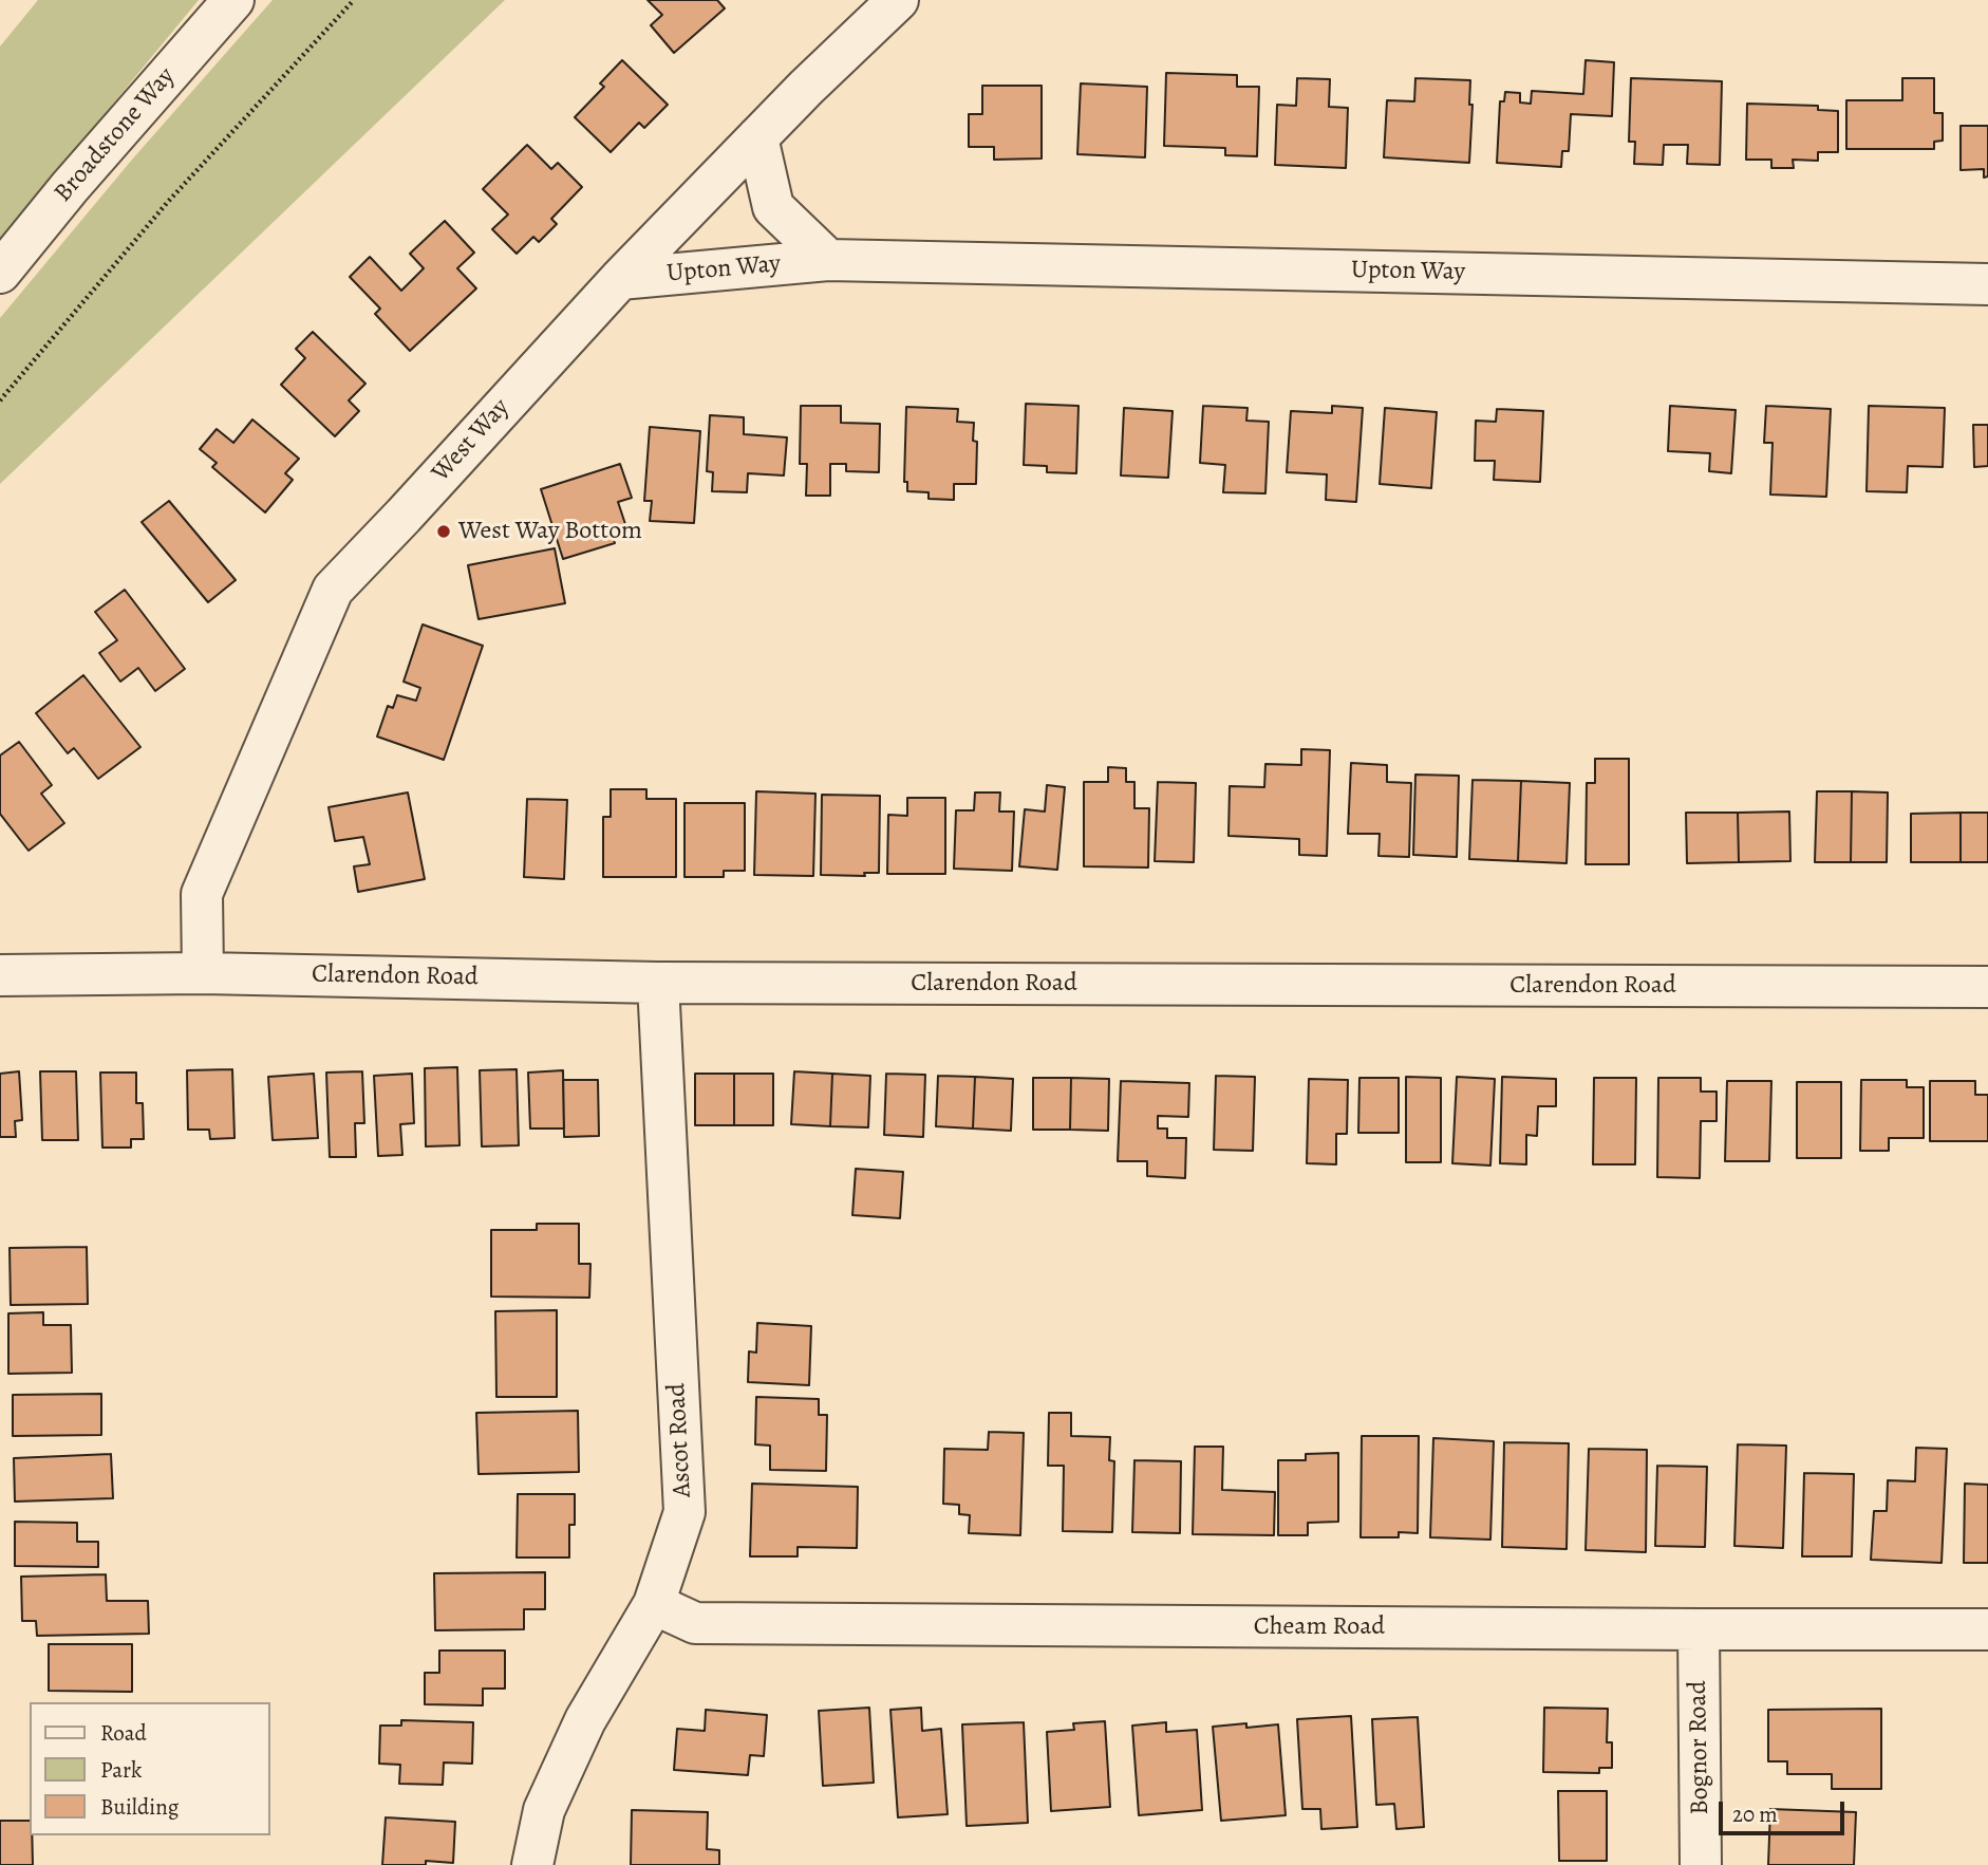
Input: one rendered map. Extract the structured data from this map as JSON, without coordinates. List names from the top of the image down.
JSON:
{
  "streets": {
    "street": [
      "Broadstone Way",
      "Upton Way",
      "West Way",
      "Clarendon Road",
      "Ascot Road",
      "Cheam Road",
      "Bognor Road"
    ]
  },
  "crossings": [
    ["Upton Way", "West Way"],
    ["West Way", "Clarendon Road"],
    ["Clarendon Road", "Ascot Road"],
    ["Ascot Road", "Cheam Road"],
    ["Cheam Road", "Bognor Road"]
  ],
  "places": ["West Way Bottom"],
  "legend": ["Road", "Park", "Building"],
  "scale_bar": "20 m"
}
